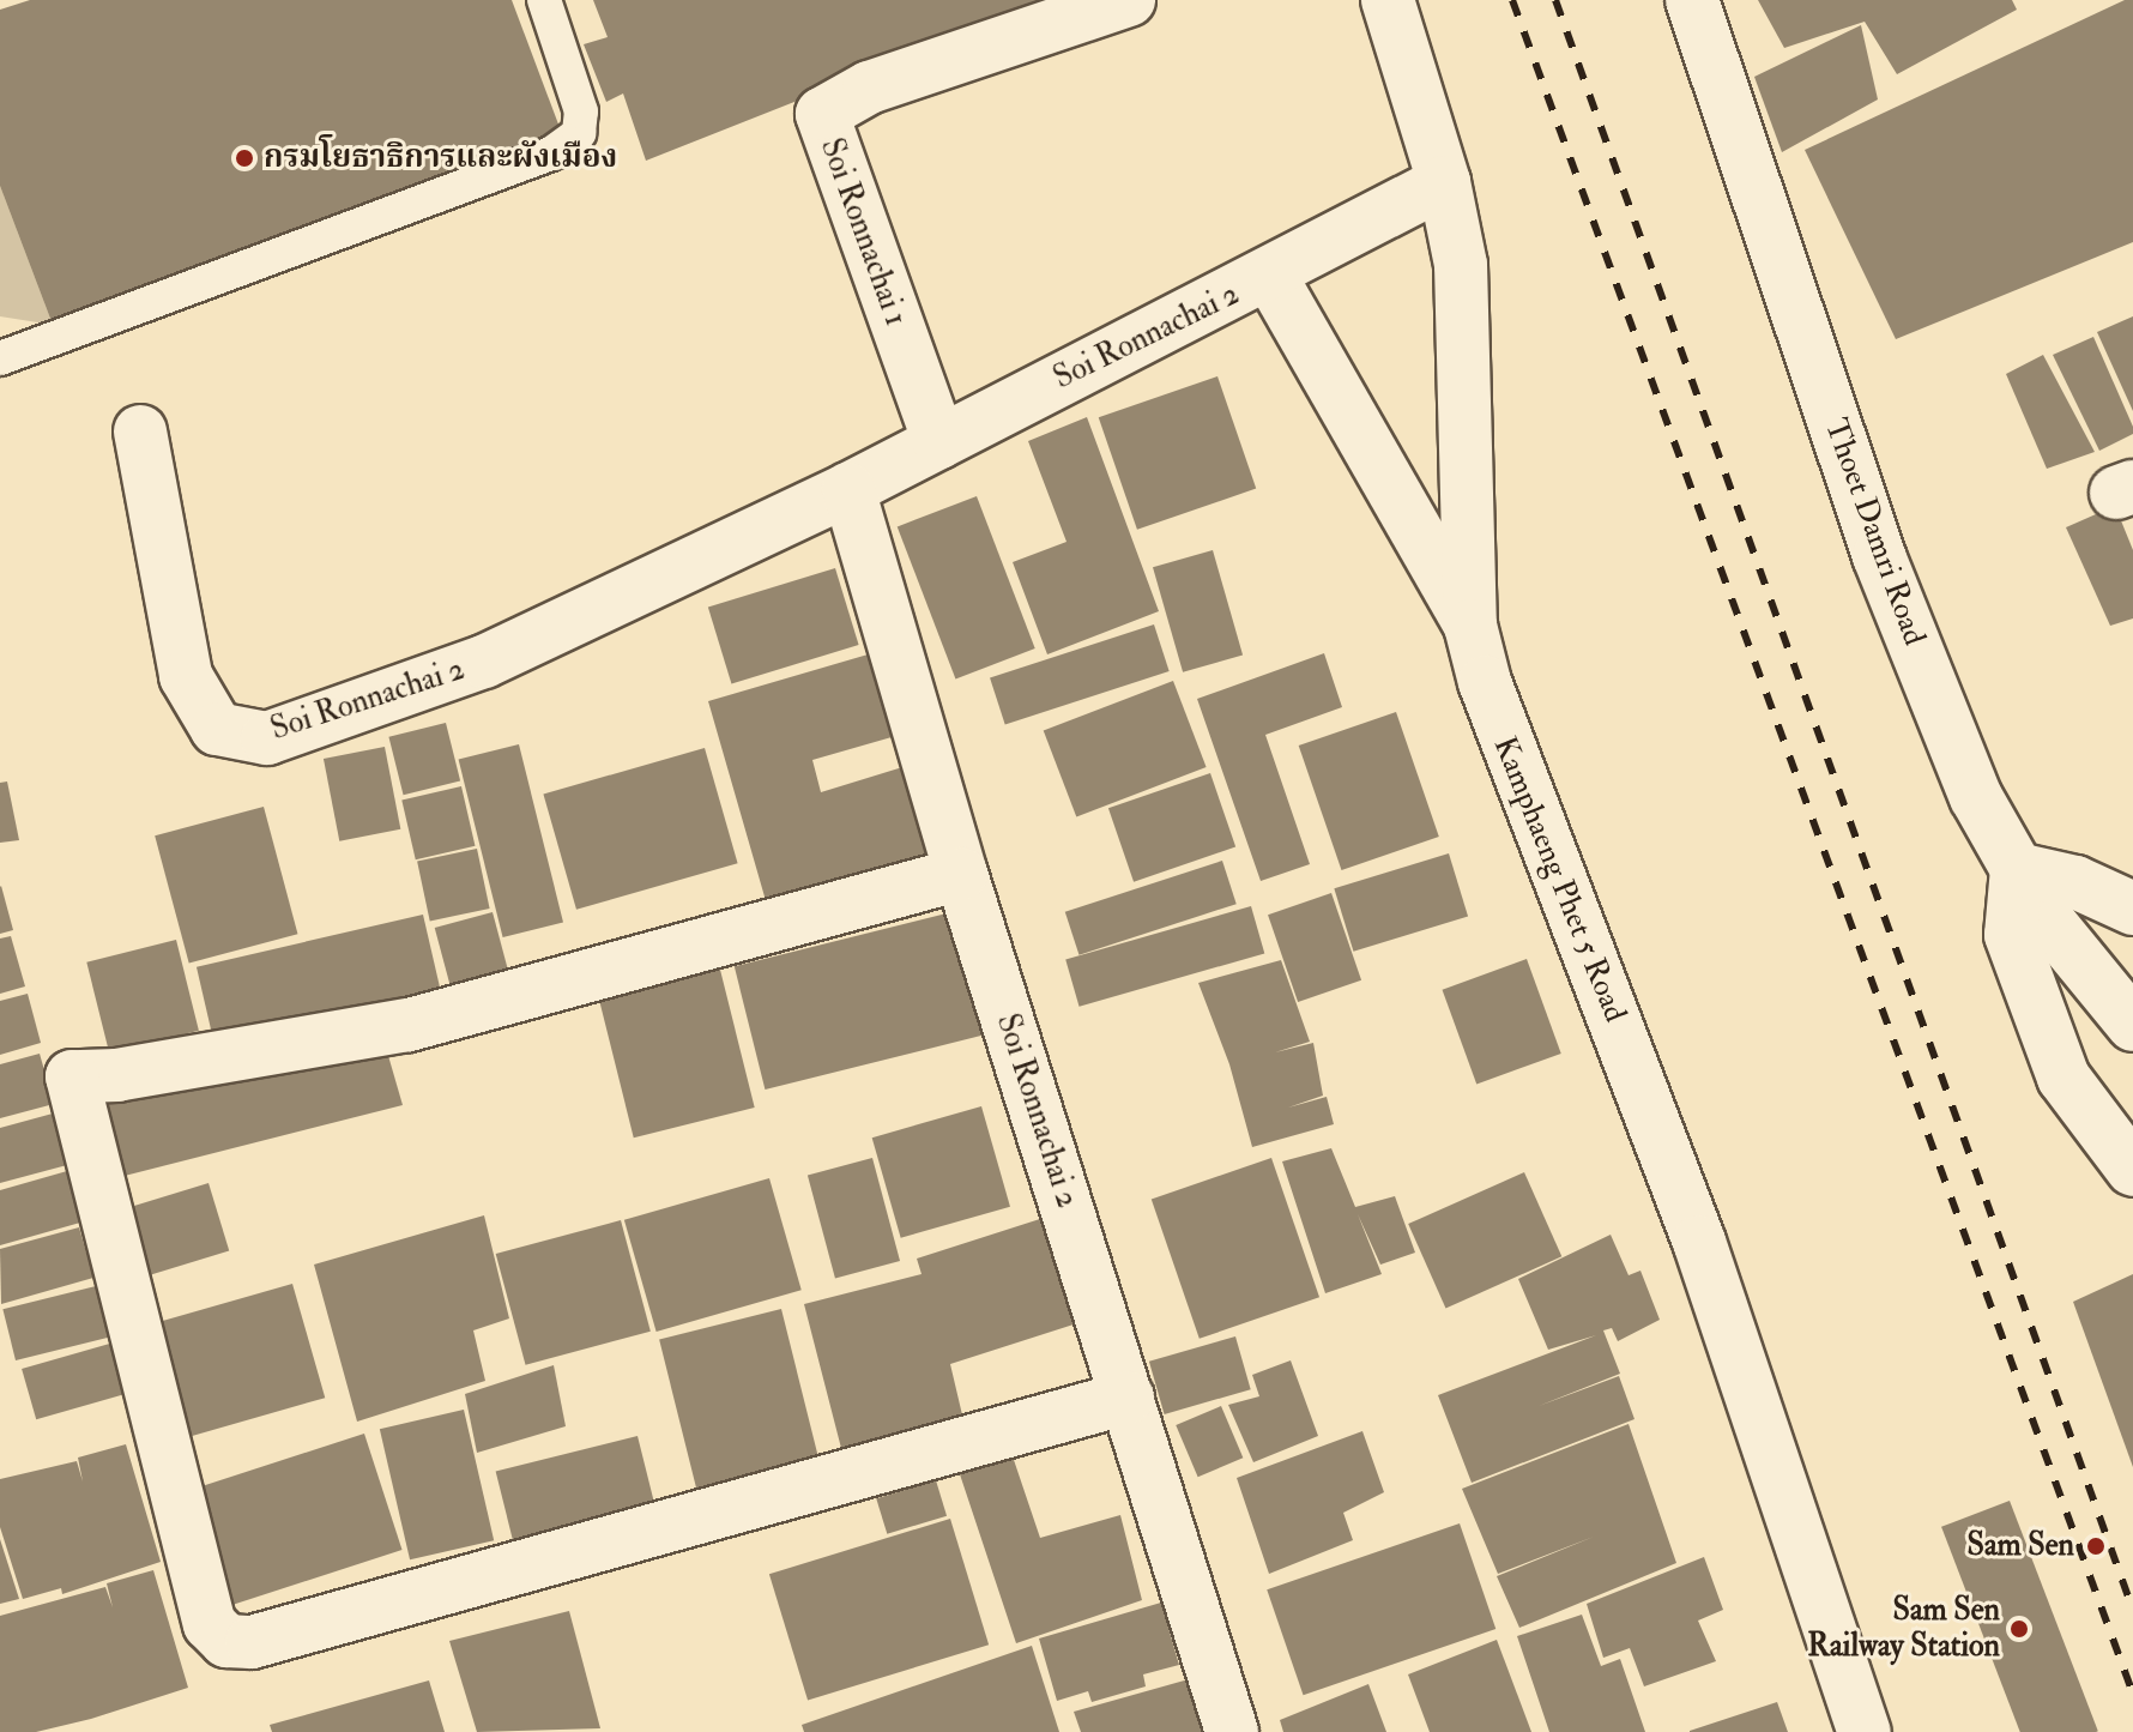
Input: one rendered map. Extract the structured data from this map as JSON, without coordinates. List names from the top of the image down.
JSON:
{
  "streets": {
    "street": [
      "Soi Ronnachai 1",
      "Soi Ronnachai 2",
      "Thoet Damri Road",
      "Kamphaeng Phet 5 Road"
    ]
  },
  "crossings": [
    ["Soi Ronnachai 1", "Soi Ronnachai 2"],
    ["Soi Ronnachai 2", "Kamphaeng Phet 5 Road"]
  ],
  "places": ["กรมโยธาธิการและผังเมือง", "Sam Sen", "Sam Sen Railway Station"]
}
